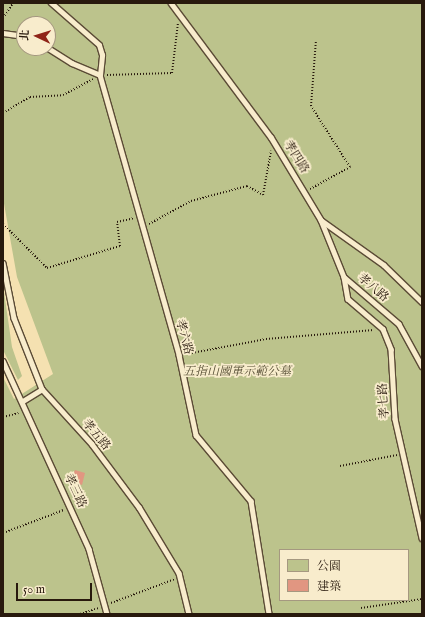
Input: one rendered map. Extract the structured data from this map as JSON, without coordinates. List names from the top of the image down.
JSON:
{
  "streets": {
    "lane": [
      "孝四路",
      "孝八路",
      "孝六路",
      "孝七路",
      "孝五路",
      "孝三路"
    ]
  },
  "crossings": [
    ["孝四路", "孝八路"],
    ["孝八路", "孝七路"]
  ],
  "parks": ["五指山國軍示範公墓"],
  "legend": ["公園", "建築"],
  "scale_bar": "50 m",
  "north": "left"
}
